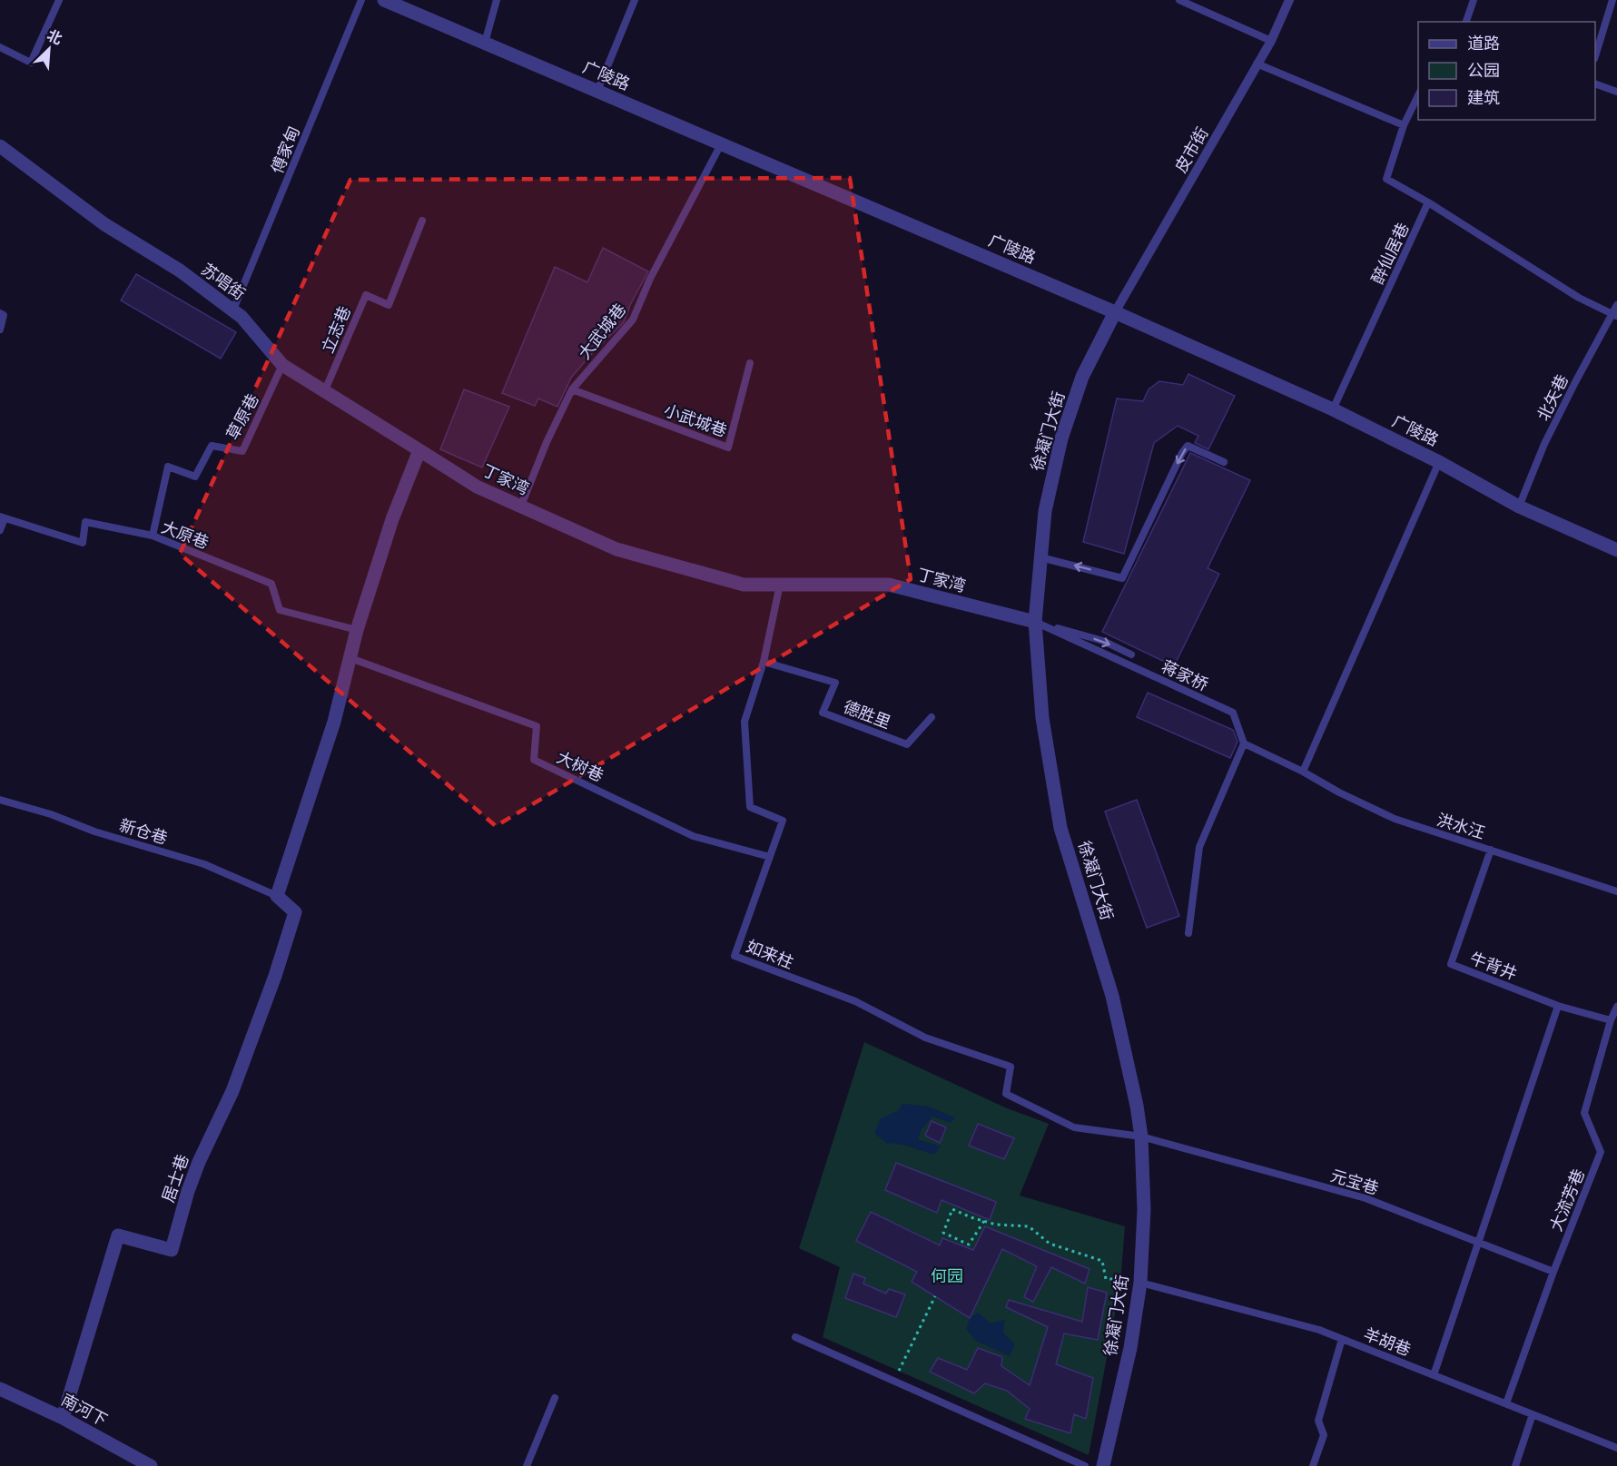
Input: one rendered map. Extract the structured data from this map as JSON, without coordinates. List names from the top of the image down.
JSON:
{
  "streets": {
    "street": [
      "广陵路",
      "皮市街",
      "苏唱街",
      "徐凝门大街",
      "丁家湾",
      "居士巷",
      "南河下"
    ],
    "lane": [
      "傅家甸",
      "醉仙居巷",
      "立志巷",
      "大武城巷",
      "北矢巷",
      "草原巷",
      "小武城巷",
      "大原巷",
      "蒋家桥",
      "德胜里",
      "大树巷",
      "洪水汪",
      "新仓巷",
      "如来柱",
      "牛背井",
      "元宝巷",
      "大流芳巷",
      "羊胡巷"
    ]
  },
  "crossings": [
    ["广陵路", "皮市街"],
    ["广陵路", "醉仙居巷"],
    ["广陵路", "大武城巷"],
    ["广陵路", "北矢巷"],
    ["广陵路", "徐凝门大街"],
    ["傅家甸", "苏唱街"],
    ["皮市街", "徐凝门大街"],
    ["苏唱街", "立志巷"],
    ["苏唱街", "草原巷"],
    ["苏唱街", "丁家湾"],
    ["大武城巷", "小武城巷"],
    ["大武城巷", "丁家湾"],
    ["草原巷", "大原巷"],
    ["徐凝门大街", "丁家湾"],
    ["徐凝门大街", "蒋家桥"],
    ["徐凝门大街", "如来柱"],
    ["徐凝门大街", "元宝巷"],
    ["徐凝门大街", "羊胡巷"],
    ["丁家湾", "蒋家桥"],
    ["丁家湾", "如来柱"],
    ["德胜里", "如来柱"],
    ["大树巷", "如来柱"],
    ["洪水汪", "牛背井"],
    ["新仓巷", "居士巷"],
    ["如来柱", "元宝巷"],
    ["牛背井", "大流芳巷"],
    ["居士巷", "南河下"],
    ["元宝巷", "大流芳巷"],
    ["大流芳巷", "羊胡巷"]
  ],
  "parks": ["何园"],
  "legend": ["道路", "公园", "建筑"],
  "north": "top right"
}
